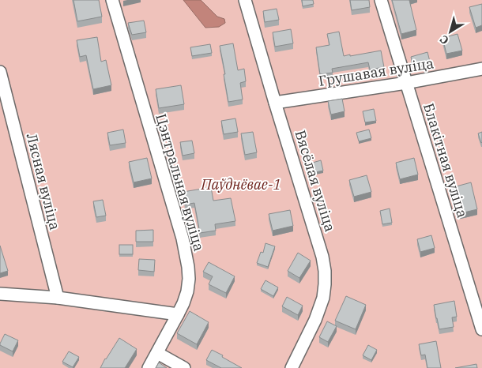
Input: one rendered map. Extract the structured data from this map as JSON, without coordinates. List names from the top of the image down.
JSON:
{
  "streets": {
    "lane": [
      "Грушавая вуліца",
      "Блакітная вуліца",
      "Вясёлая вуліца",
      "Лясная вуліца",
      "Цэнтральная вуліца"
    ]
  },
  "crossings": [
    ["Грушавая вуліца", "Блакітная вуліца"],
    ["Грушавая вуліца", "Вясёлая вуліца"]
  ],
  "parks": ["Паўднёвае-1"],
  "north": "bottom left"
}
